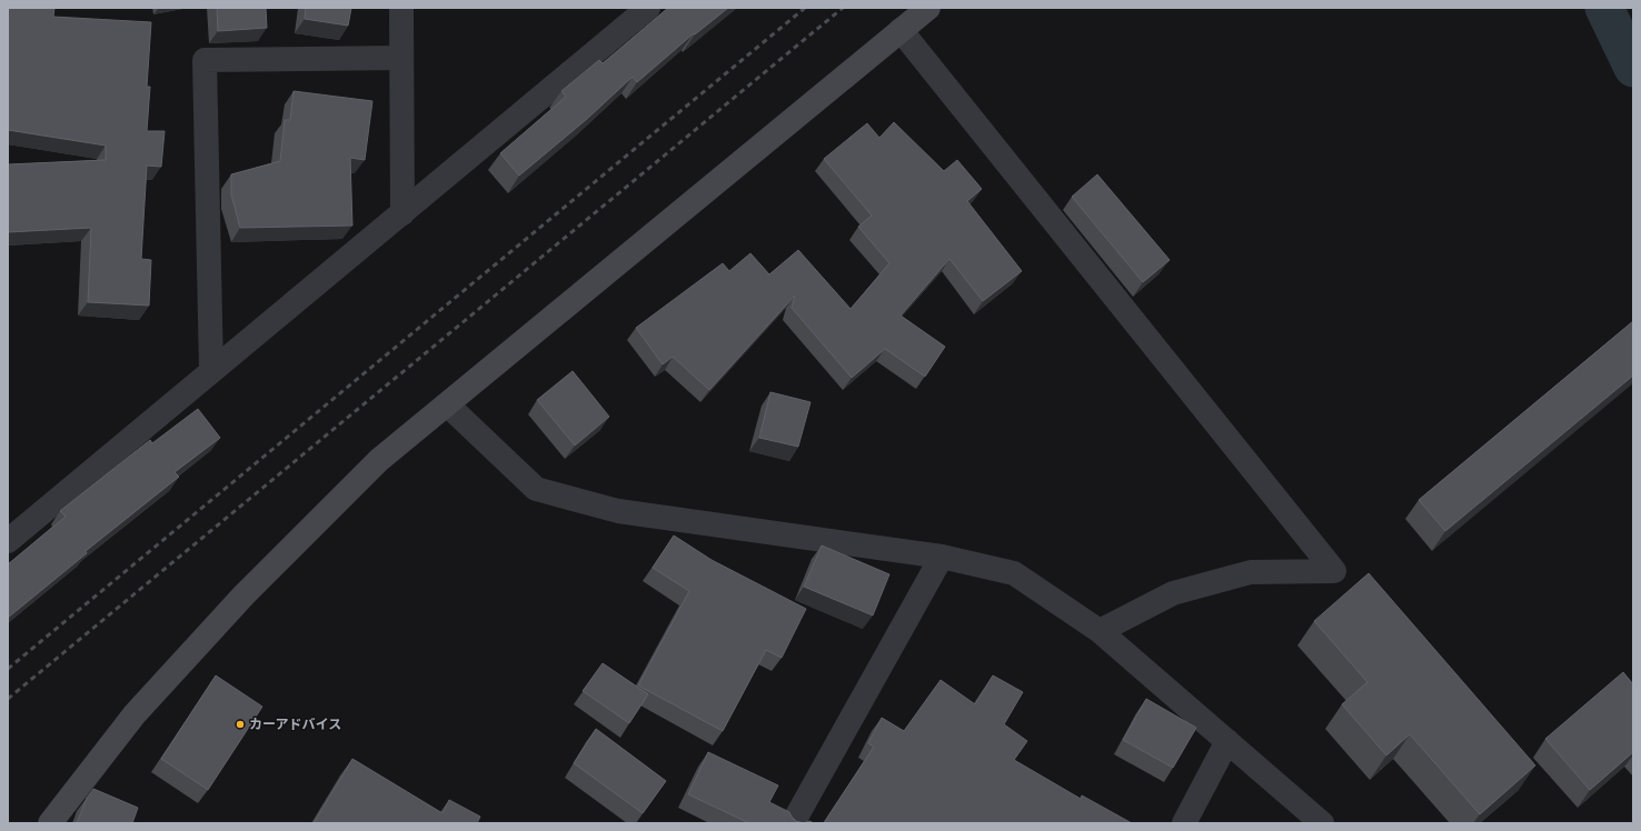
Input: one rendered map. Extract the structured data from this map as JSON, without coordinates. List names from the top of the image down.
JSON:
{
  "places": ["カーアドバイス"]
}
